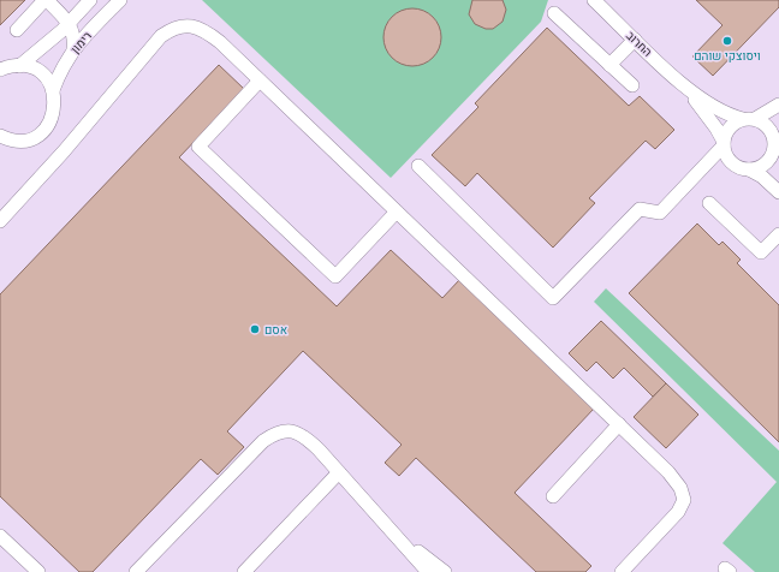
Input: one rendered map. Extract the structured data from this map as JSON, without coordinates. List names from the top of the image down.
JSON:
{
  "streets": {
    "street": ["רימון", "החרוב"]
  },
  "places": ["ויסוצקי שוהם", "אסם"]
}
